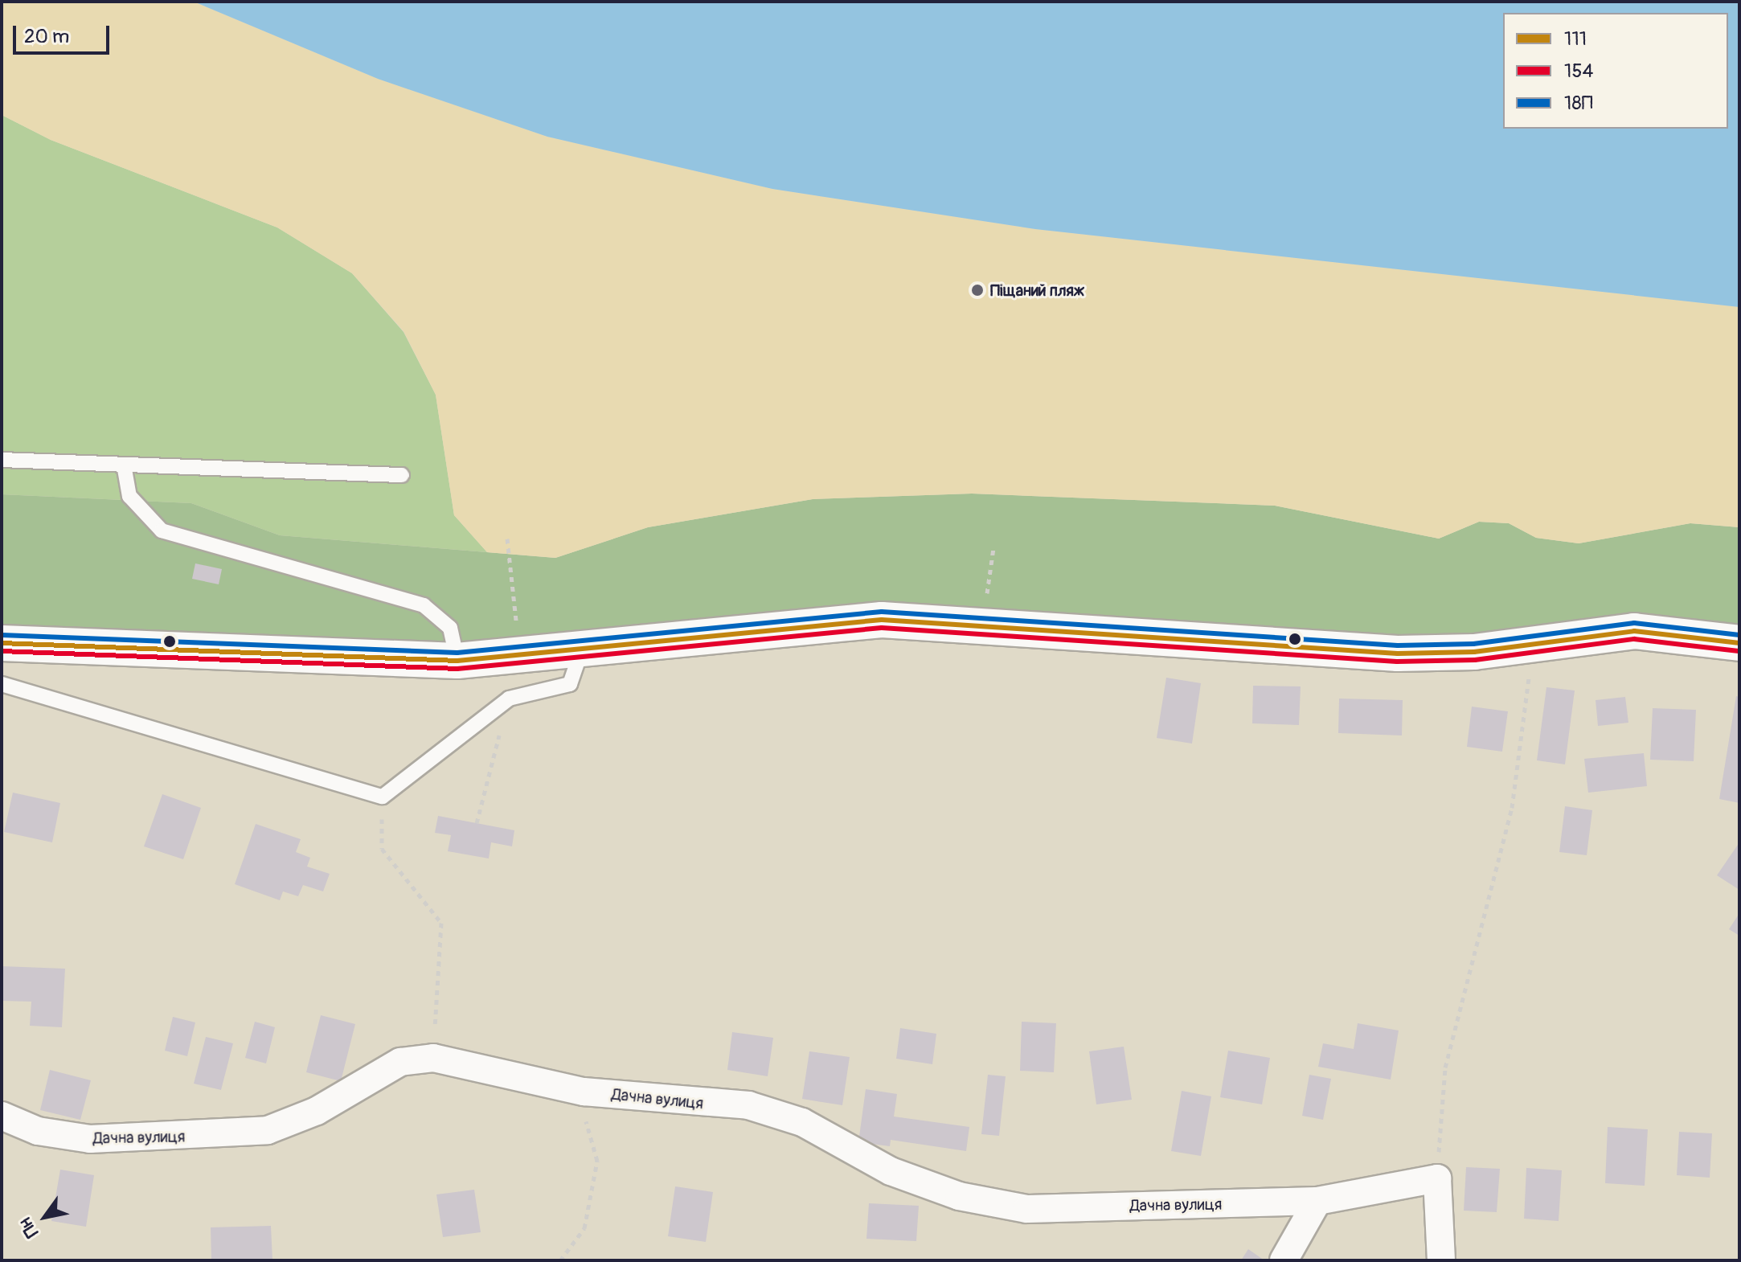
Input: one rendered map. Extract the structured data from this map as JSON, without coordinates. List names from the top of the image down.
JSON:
{
  "streets": {
    "street": ["Дачна вулиця"]
  },
  "places": ["Піщаний пляж"],
  "lines": ["transit line 18П", "transit line 111", "transit line 154"],
  "legend": ["111", "154", "18П"],
  "scale_bar": "20 m",
  "north": "bottom left"
}
